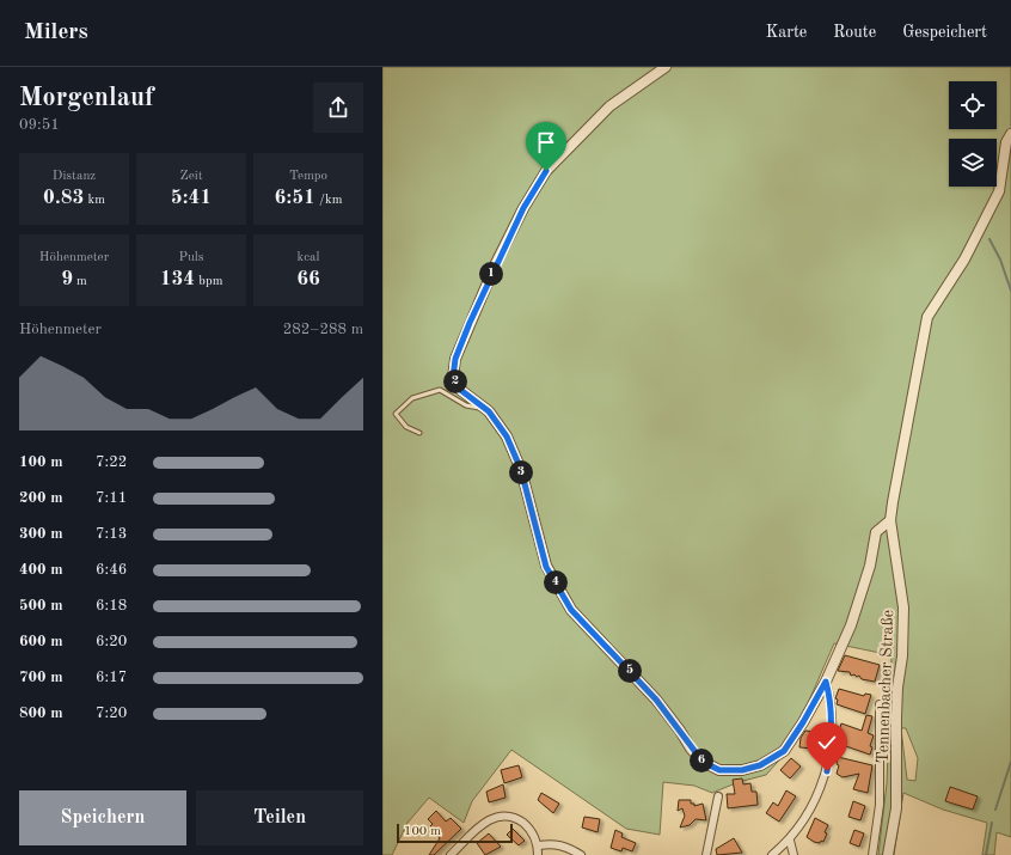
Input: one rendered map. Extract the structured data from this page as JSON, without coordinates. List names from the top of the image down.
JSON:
{
  "streets": {
    "street": ["Tennenbacher Straße"]
  },
  "scale_bar": "100 m",
  "page": {
    "header": "Milers",
    "nav": ["Karte", "Route", "Gespeichert"],
    "heading": ["Morgenlauf", "09:51"],
    "stats": [
      ["Distanz", "0.83 km"],
      ["Zeit", "5:41"],
      ["Tempo", "6:51 /km"],
      ["Höhenmeter", "9 m"],
      ["Puls", "134 bpm"],
      ["kcal", "66"]
    ],
    "pins": [
      "1",
      "2",
      "3",
      "4",
      "5",
      "6"
    ],
    "chart": ["Höhenmeter", "282–288 m"],
    "list": [
      {
        "name": "100 m",
        "note": "7:22"
      },
      {
        "name": "200 m",
        "note": "7:11"
      },
      {
        "name": "300 m",
        "note": "7:13"
      },
      {
        "name": "400 m",
        "note": "6:46"
      },
      {
        "name": "500 m",
        "note": "6:18"
      },
      {
        "name": "600 m",
        "note": "6:20"
      },
      {
        "name": "700 m",
        "note": "6:17"
      },
      {
        "name": "800 m",
        "note": "7:20"
      }
    ],
    "buttons": ["Speichern", "Teilen"],
    "scale": "100 m"
  }
}
